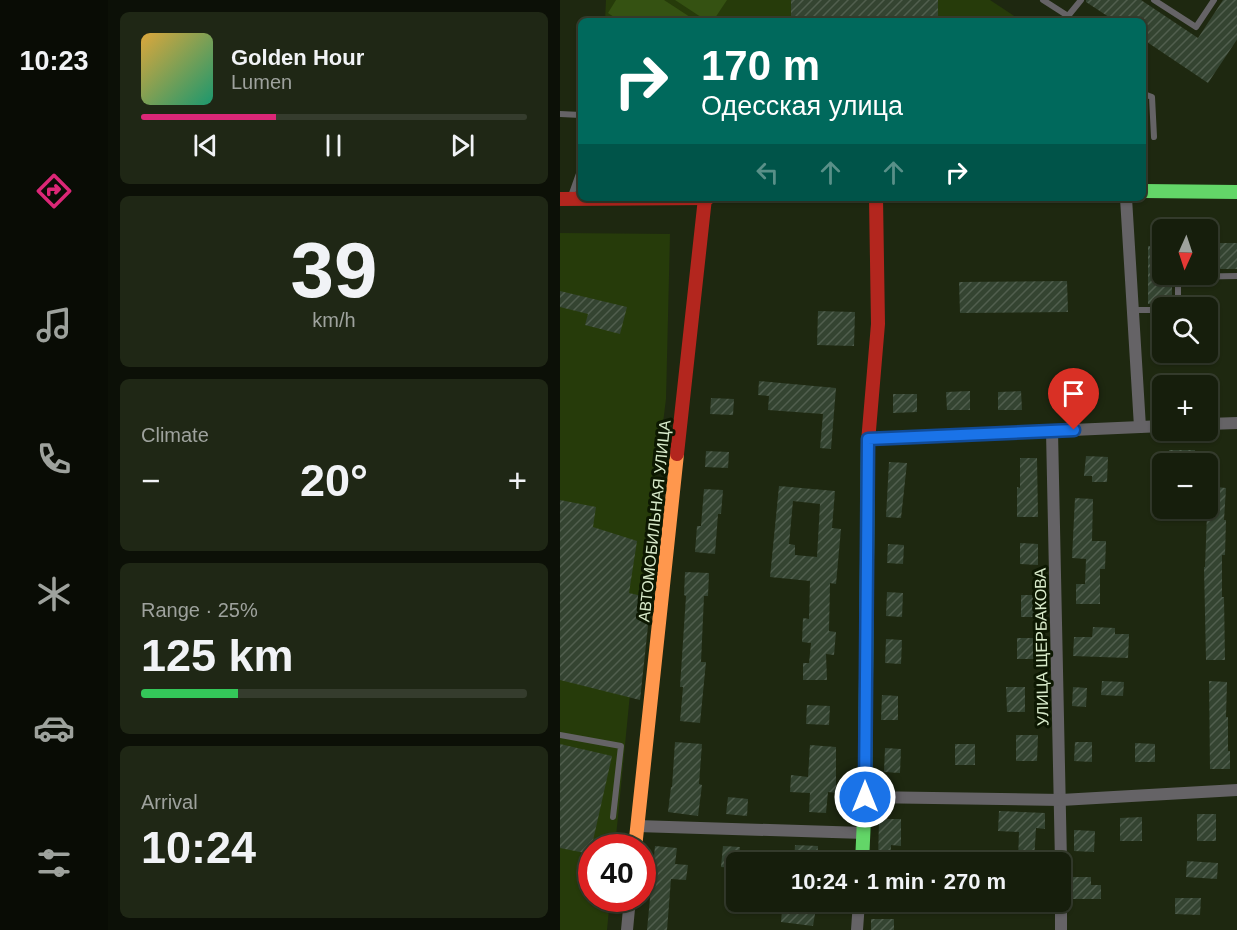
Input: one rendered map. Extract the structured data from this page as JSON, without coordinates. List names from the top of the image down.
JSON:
{
  "streets": {
    "street": ["АВТОМОБИЛЬНАЯ УЛИЦА", "УЛИЦА ЩЕРБАКОВА"]
  },
  "north": "bottom",
  "page": {
    "tabs": "10:23",
    "turn": ["170 m", "Одесская улица"],
    "song": ["Golden Hour", "Lumen"],
    "tile": [
      ["39", "km/h"],
      "Climate",
      ["Range · 25%", "125 km"],
      ["Arrival", "10:24"]
    ],
    "map_buttons": ["+", "−"],
    "heat": ["−", "20°", "+"],
    "limit": "40",
    "trip": "10:24 · 1 min · 270 m"
  }
}
